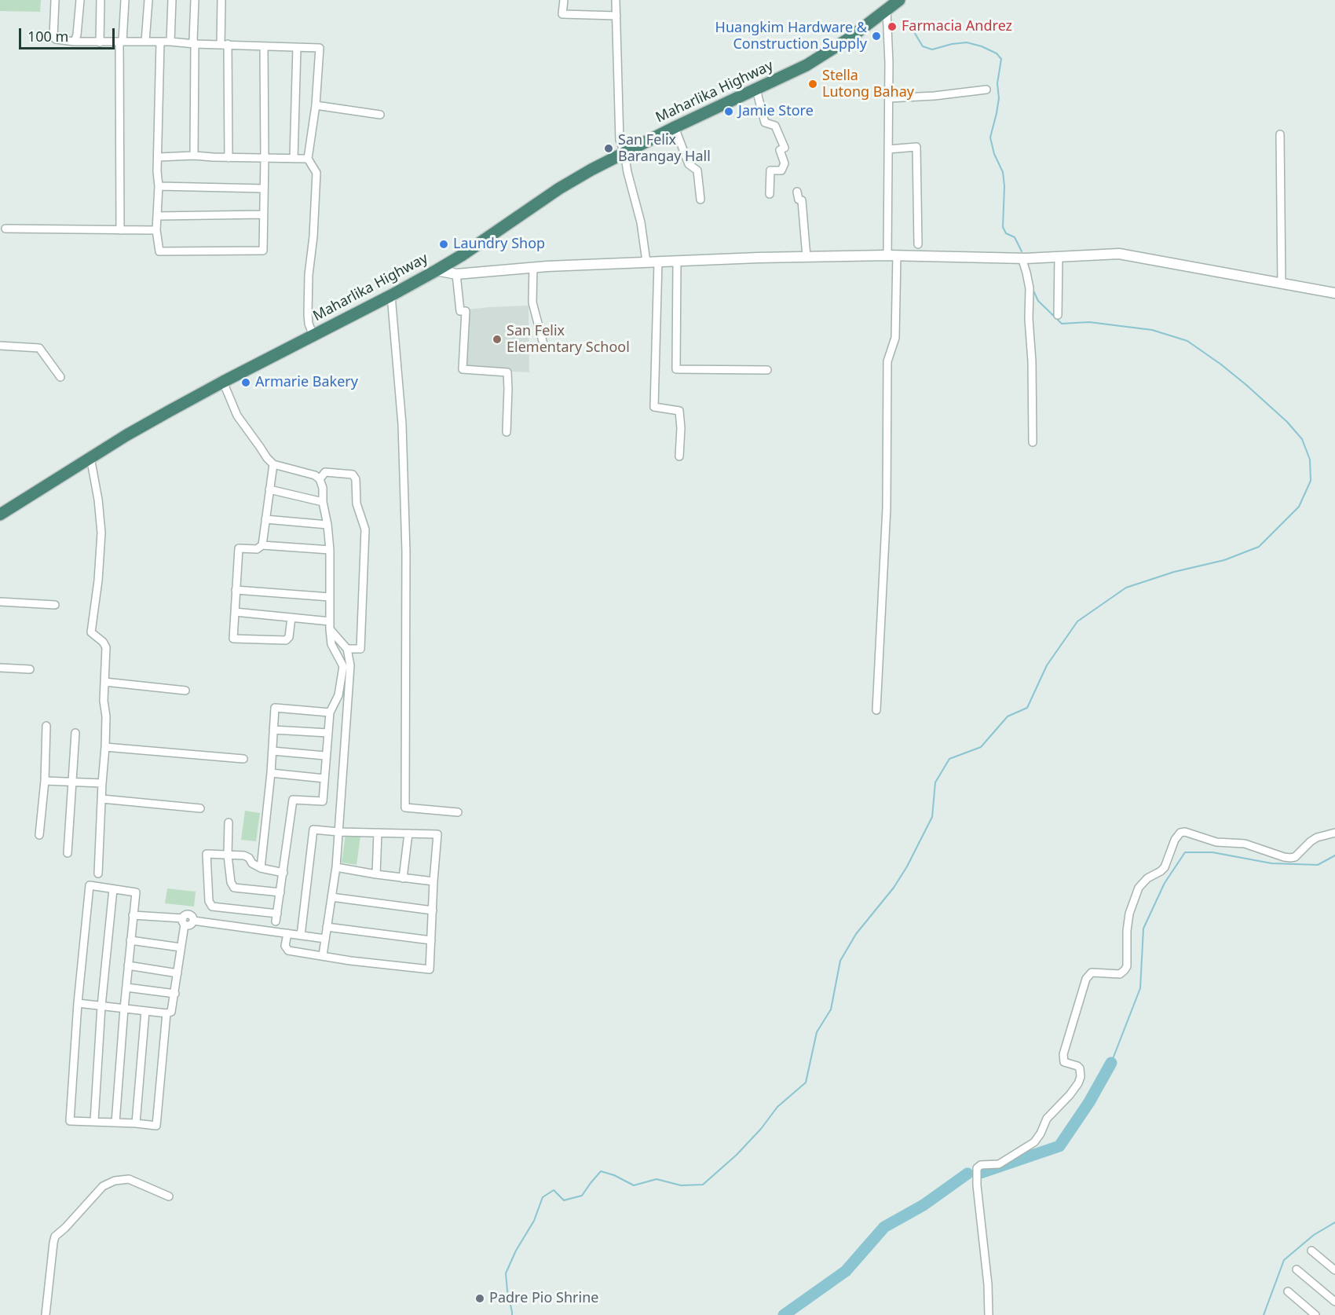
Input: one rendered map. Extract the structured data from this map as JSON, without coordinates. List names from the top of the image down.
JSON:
{
  "streets": {
    "highway": ["Maharlika Highway"]
  },
  "places": [
    "Farmacia Andrez",
    "Huangkim Hardware & Construction Supply",
    "Stella Lutong Bahay",
    "Jamie Store",
    "San Felix Barangay Hall",
    "Laundry Shop",
    "San Felix Elementary School",
    "Armarie Bakery",
    "Padre Pio Shrine"
  ],
  "scale_bar": "100 m"
}
